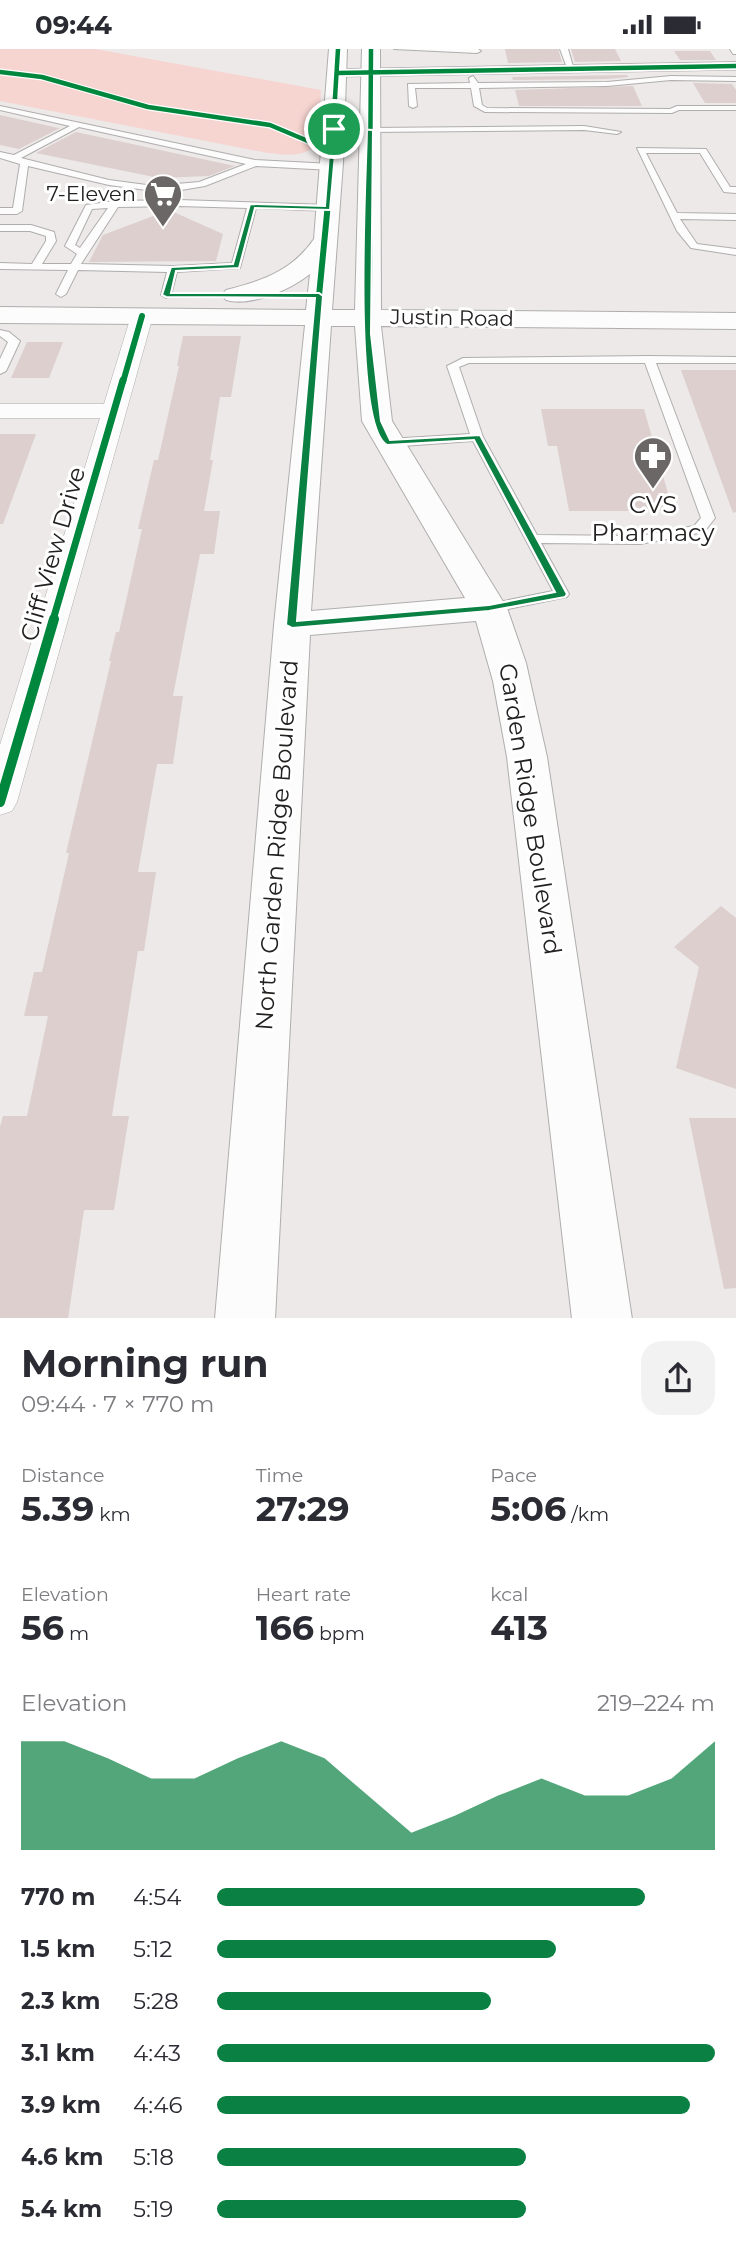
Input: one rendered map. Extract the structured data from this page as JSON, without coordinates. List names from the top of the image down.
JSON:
{
  "streets": {
    "main road": ["Justin Road", "Garden Ridge Boulevard", "North Garden Ridge Boulevard"],
    "street": ["Cliff View Drive"]
  },
  "crossings": [
    ["Justin Road", "Cliff View Drive"],
    ["Justin Road", "Garden Ridge Boulevard"],
    ["Justin Road", "North Garden Ridge Boulevard"]
  ],
  "places": {
    "supermarket": ["7-Eleven"],
    "pharmacy": ["CVS Pharmacy"]
  },
  "page": {
    "status": "09:44",
    "heading": ["Morning run", "09:44 · 7 × 770 m"],
    "stats": [
      ["Distance", "5.39 km"],
      ["Time", "27:29"],
      ["Pace", "5:06 /km"],
      ["Elevation", "56 m"],
      ["Heart rate", "166 bpm"],
      ["kcal", "413"]
    ],
    "chart": ["Elevation", "219–224 m"],
    "list": [
      {
        "name": "770 m",
        "note": "4:54"
      },
      {
        "name": "1.5 km",
        "note": "5:12"
      },
      {
        "name": "2.3 km",
        "note": "5:28"
      },
      {
        "name": "3.1 km",
        "note": "4:43"
      },
      {
        "name": "3.9 km",
        "note": "4:46"
      },
      {
        "name": "4.6 km",
        "note": "5:18"
      },
      {
        "name": "5.4 km",
        "note": "5:19"
      }
    ]
  }
}
